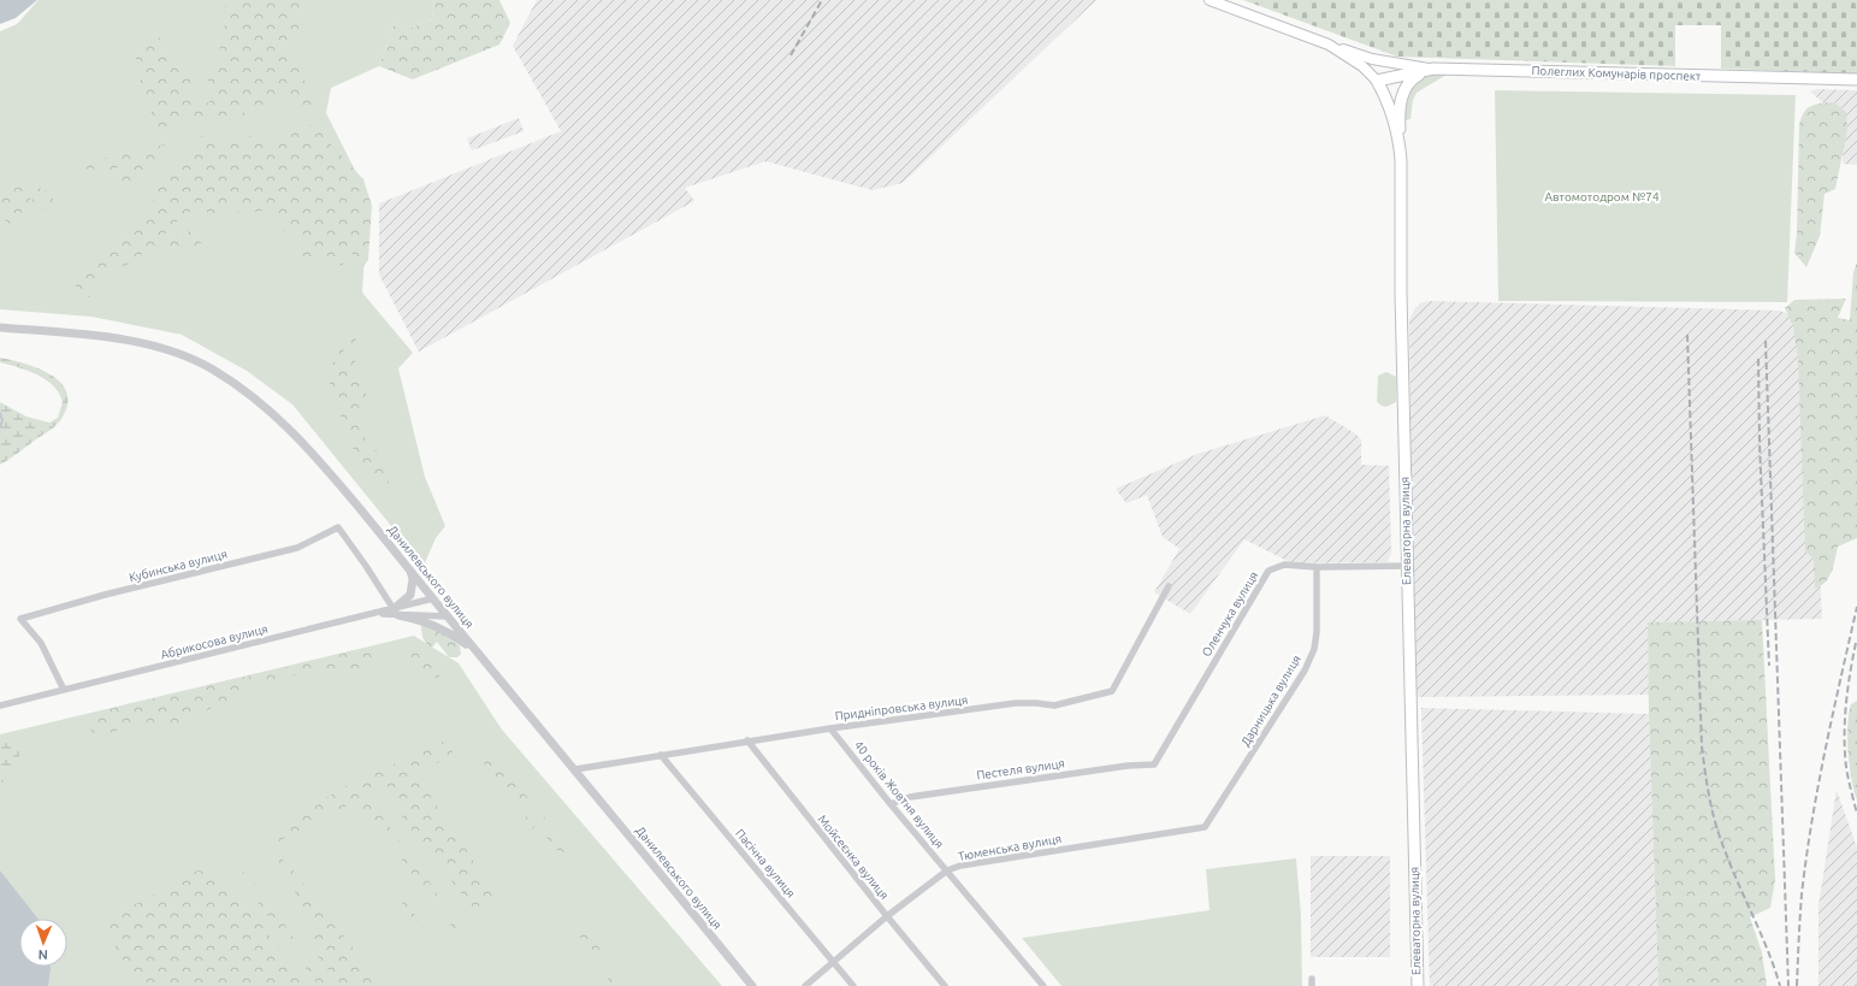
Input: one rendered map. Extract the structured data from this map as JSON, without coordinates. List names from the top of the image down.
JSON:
{
  "streets": {
    "main road": ["Полеглих Комунарів проспект", "Елеваторна вулиця"],
    "street": [
      "Кубинська вулиця",
      "Данилевського вулиця",
      "Оленчука вулиця",
      "Абрикосова вулиця",
      "Дарницька вулиця",
      "Придніпровська вулиця",
      "Пестеля вулиця",
      "40 років Жовтня вулиця",
      "Тюменська вулиця",
      "Мойсеєнка вулиця",
      "Пасічна вулиця"
    ]
  },
  "crossings": [
    ["Полеглих Комунарів проспект", "Елеваторна вулиця"],
    ["Елеваторна вулиця", "Оленчука вулиця"],
    ["Кубинська вулиця", "Абрикосова вулиця"],
    ["Данилевського вулиця", "Придніпровська вулиця"],
    ["Оленчука вулиця", "Дарницька вулиця"],
    ["Оленчука вулиця", "Пестеля вулиця"],
    ["Дарницька вулиця", "Тюменська вулиця"],
    ["Придніпровська вулиця", "40 років Жовтня вулиця"],
    ["Придніпровська вулиця", "Мойсеєнка вулиця"],
    ["Придніпровська вулиця", "Пасічна вулиця"],
    ["Пестеля вулиця", "40 років Жовтня вулиця"],
    ["40 років Жовтня вулиця", "Тюменська вулиця"],
    ["Тюменська вулиця", "Мойсеєнка вулиця"],
    ["Тюменська вулиця", "Пасічна вулиця"]
  ],
  "parks": ["Автомотодром №74"],
  "north": "bottom"
}
